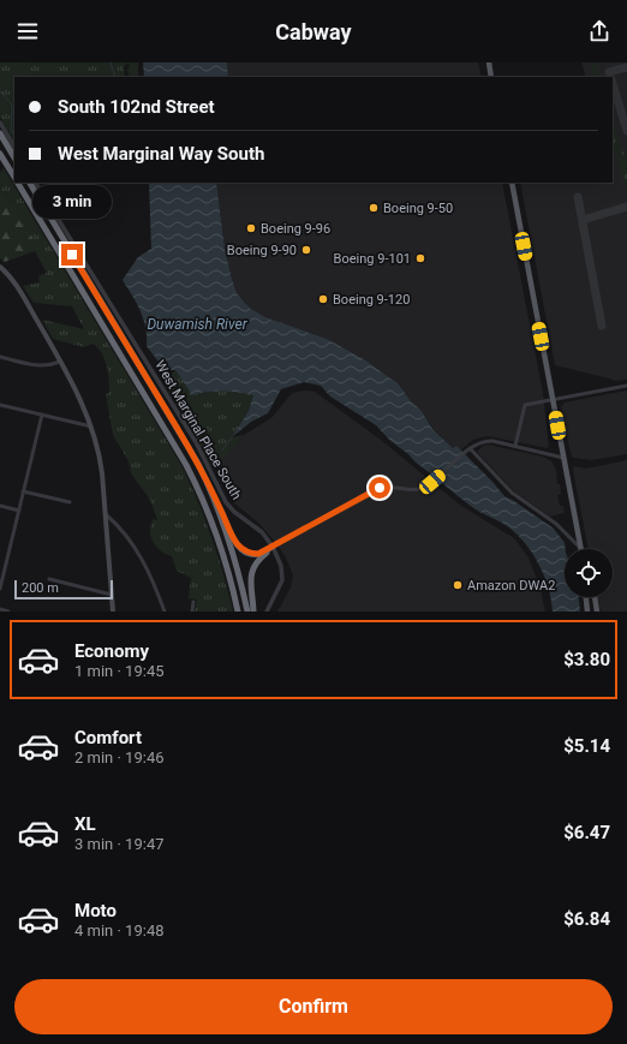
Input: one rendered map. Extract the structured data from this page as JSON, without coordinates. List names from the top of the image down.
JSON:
{
  "streets": {
    "street": ["West Marginal Place South"]
  },
  "water": ["Duwamish River"],
  "places": [
    "Boeing 9-50",
    "Boeing 9-96",
    "Boeing 9-90",
    "Boeing 9-101",
    "Boeing 9-120",
    "Amazon DWA2"
  ],
  "scale_bar": "200 m",
  "page": {
    "header": "Cabway",
    "banner": ["South 102nd Street", "West Marginal Way South"],
    "bubble": "3 min",
    "scale": "200 m",
    "list": [
      {
        "name": "Economy",
        "note": "1 min · 19:45",
        "value": "$3.80"
      },
      {
        "name": "Comfort",
        "note": "2 min · 19:46",
        "value": "$5.14"
      },
      {
        "name": "XL",
        "note": "3 min · 19:47",
        "value": "$6.47"
      },
      {
        "name": "Moto",
        "note": "4 min · 19:48",
        "value": "$6.84"
      }
    ],
    "buttons": "Confirm"
  }
}
